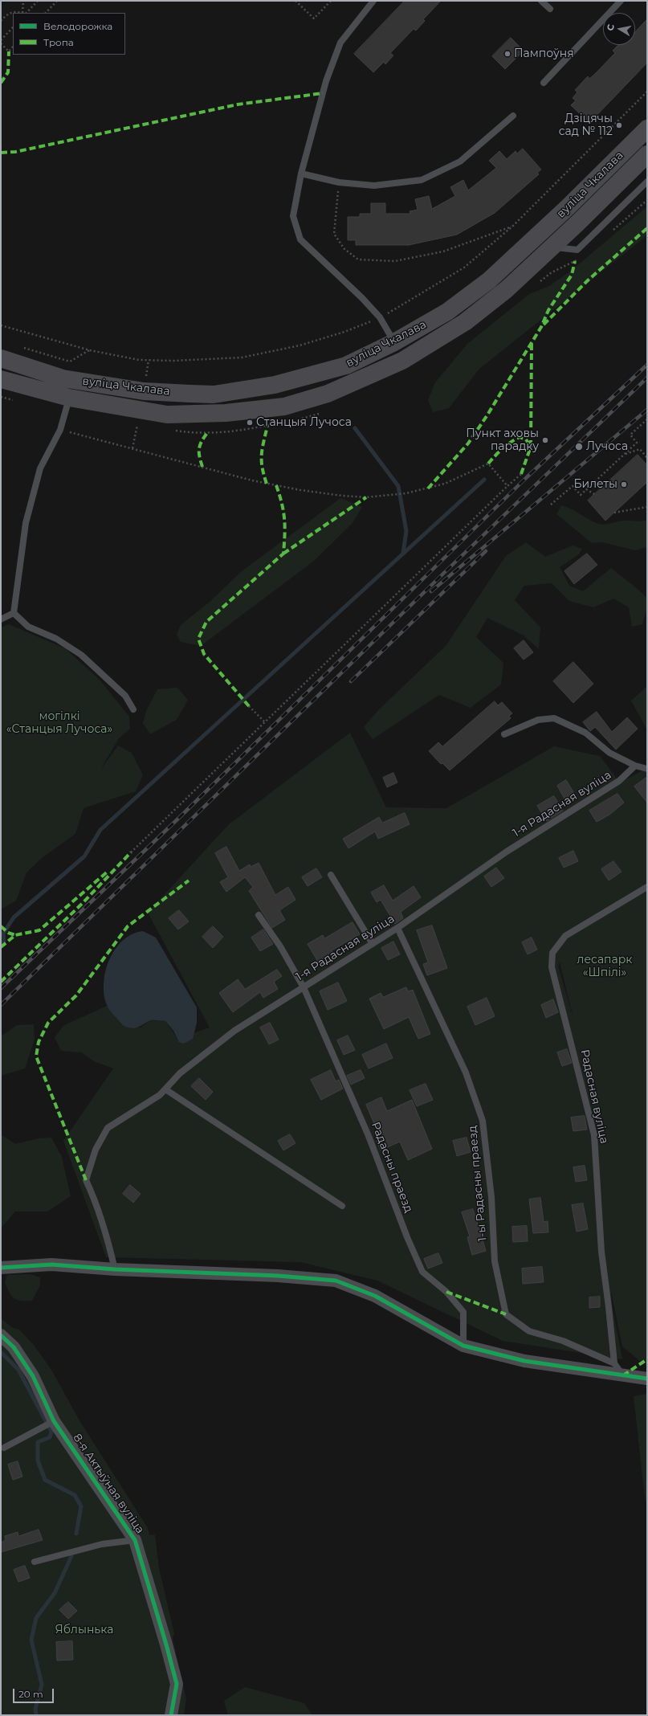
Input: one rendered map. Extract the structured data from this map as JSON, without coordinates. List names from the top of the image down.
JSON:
{
  "streets": {
    "main road": ["вуліца Чкалава"],
    "street": ["8-я Актыўная вуліца"],
    "lane": [
      "1-я Радасная вуліца",
      "Радасная вуліца",
      "Радасны праезд",
      "1-ы Радасны праезд"
    ]
  },
  "crossings": [
    ["1-я Радасная вуліца", "Радасны праезд"],
    ["1-я Радасная вуліца", "1-ы Радасны праезд"],
    ["Радасная вуліца", "1-ы Радасны праезд"]
  ],
  "parks": ["могілкі «Станцыя Лучоса»", "лесапарк «Шпілі»", "Яблынька"],
  "places": [
    "Пампоўня",
    "Дзіцячы сад № 112",
    "Станцыя Лучоса",
    "Пункт аховы парадку",
    "Лучоса",
    "Билеты"
  ],
  "legend": ["Велодорожка", "Тропа"],
  "scale_bar": "20 m",
  "north": "left"
}
